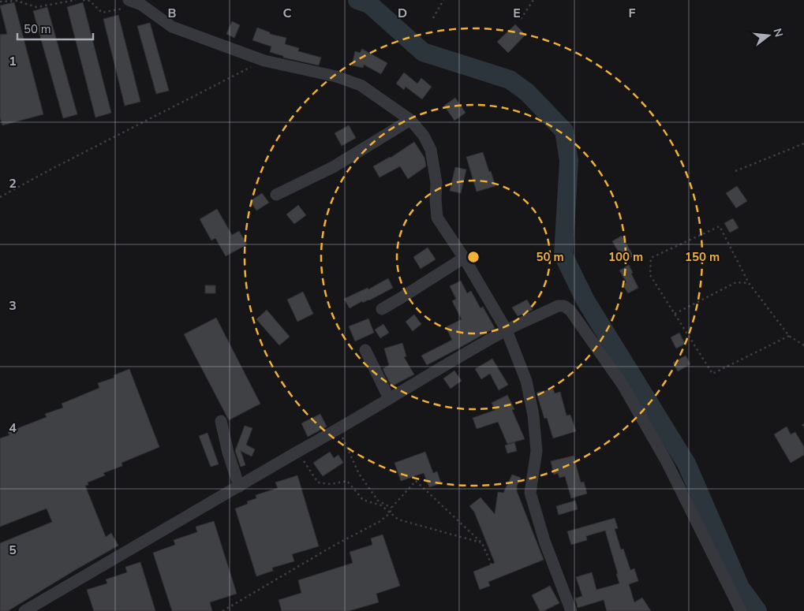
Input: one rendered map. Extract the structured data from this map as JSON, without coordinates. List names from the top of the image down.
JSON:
{
  "scale_bar": "50 m",
  "north": "right",
  "grid": {
    "columns": [
      "B",
      "C",
      "D",
      "E",
      "F"
    ],
    "rows": [
      "1",
      "2",
      "3",
      "4",
      "5"
    ]
  },
  "rings": ["50 m", "100 m", "150 m"]
}
